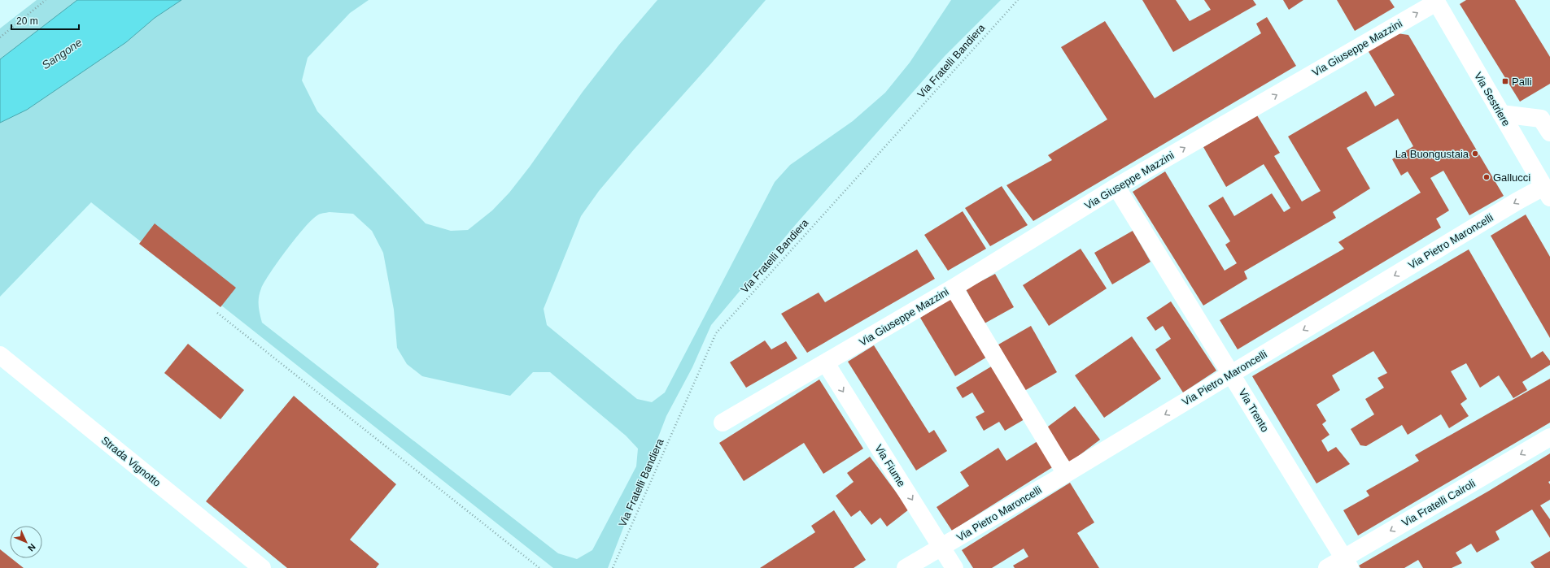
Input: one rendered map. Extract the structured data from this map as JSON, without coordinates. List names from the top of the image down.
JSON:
{
  "streets": {
    "street": [
      "Via Giuseppe Mazzini",
      "Via Sestriere",
      "Via Pietro Maroncelli",
      "Via Trento",
      "Strada Vignotto",
      "Via Fiume",
      "Via Fratelli Cairoli"
    ],
    "path": ["Via Fratelli Bandiera"]
  },
  "crossings": [
    ["Via Giuseppe Mazzini", "Via Sestriere"],
    ["Via Giuseppe Mazzini", "Via Trento"],
    ["Via Giuseppe Mazzini", "Via Fiume"],
    ["Via Sestriere", "Via Pietro Maroncelli"],
    ["Via Pietro Maroncelli", "Via Trento"],
    ["Via Pietro Maroncelli", "Via Fiume"],
    ["Via Trento", "Via Fratelli Cairoli"]
  ],
  "one_way": ["Via Giuseppe Mazzini", "Via Pietro Maroncelli", "Via Fratelli Cairoli"],
  "water": ["Sangone"],
  "places": {
    "transit": ["Palli"],
    "other": ["La Buongustaia", "Gallucci"]
  },
  "scale_bar": "20 m",
  "north": "bottom right"
}
